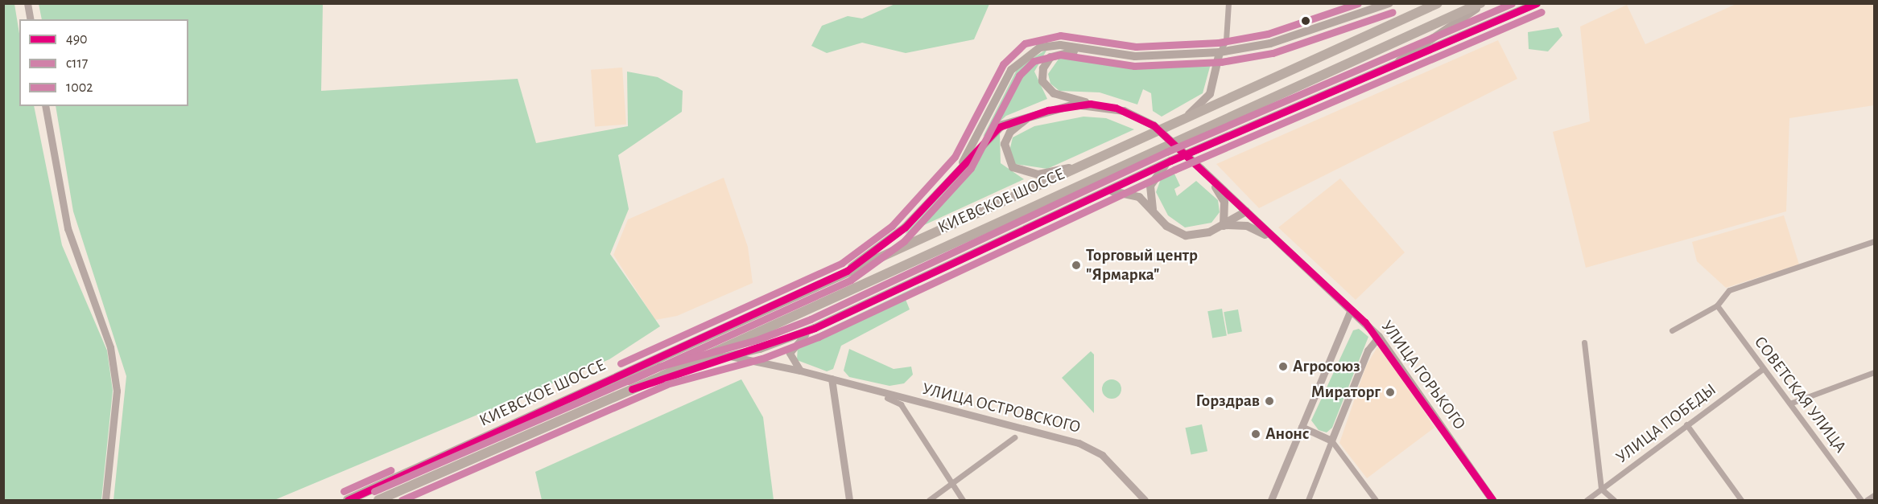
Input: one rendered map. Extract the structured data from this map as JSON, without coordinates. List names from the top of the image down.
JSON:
{
  "streets": {
    "highway": ["КИЕВСКОЕ ШОССЕ"],
    "main road": ["УЛИЦА ГОРЬКОГО"],
    "street": ["СОВЕТСКАЯ УЛИЦА", "УЛИЦА ОСТРОВСКОГО", "УЛИЦА ПОБЕДЫ"]
  },
  "crossings": [
    ["СОВЕТСКАЯ УЛИЦА", "УЛИЦА ПОБЕДЫ"]
  ],
  "places": [
    "Торговый центр \"Ярмарка\"",
    "Агросоюз",
    "Мираторг",
    "Горздрав",
    "Анонс"
  ],
  "lines": ["transit line 490", "transit line 1002", "transit line с117"],
  "legend": ["490", "с117", "1002"]
}
